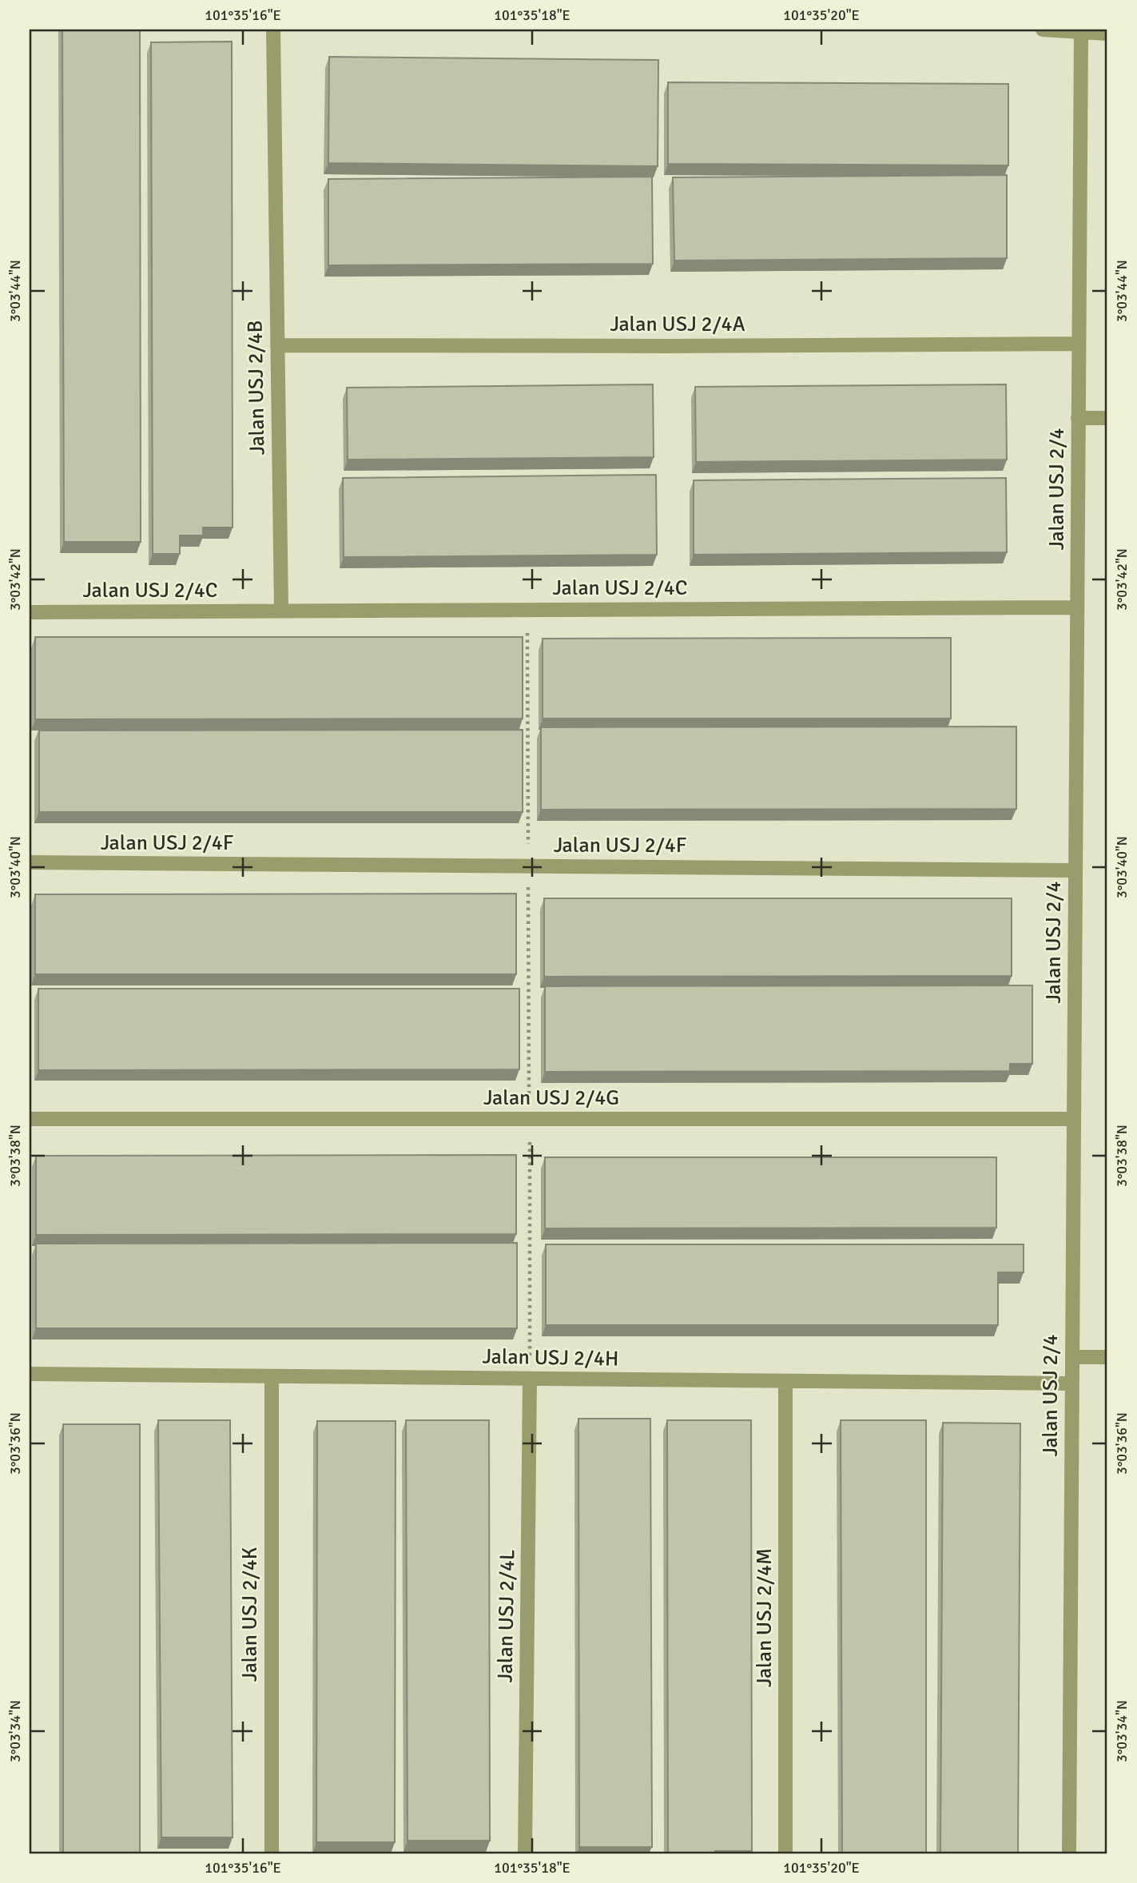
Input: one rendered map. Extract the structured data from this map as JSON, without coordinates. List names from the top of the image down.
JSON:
{
  "streets": {
    "street": [
      "Jalan USJ 2/4A",
      "Jalan USJ 2/4B",
      "Jalan USJ 2/4",
      "Jalan USJ 2/4C",
      "Jalan USJ 2/4F",
      "Jalan USJ 2/4G",
      "Jalan USJ 2/4H",
      "Jalan USJ 2/4K",
      "Jalan USJ 2/4L",
      "Jalan USJ 2/4M"
    ]
  },
  "crossings": [
    ["Jalan USJ 2/4A", "Jalan USJ 2/4B"],
    ["Jalan USJ 2/4A", "Jalan USJ 2/4"],
    ["Jalan USJ 2/4B", "Jalan USJ 2/4C"],
    ["Jalan USJ 2/4", "Jalan USJ 2/4C"],
    ["Jalan USJ 2/4", "Jalan USJ 2/4F"],
    ["Jalan USJ 2/4", "Jalan USJ 2/4G"],
    ["Jalan USJ 2/4", "Jalan USJ 2/4H"],
    ["Jalan USJ 2/4H", "Jalan USJ 2/4K"],
    ["Jalan USJ 2/4H", "Jalan USJ 2/4L"],
    ["Jalan USJ 2/4H", "Jalan USJ 2/4M"]
  ],
  "coordinates": [
    "101°35'16\"E",
    "101°35'18\"E",
    "101°35'20\"E",
    "3°03'44\"N",
    "3°03'42\"N",
    "3°03'40\"N",
    "3°03'38\"N",
    "3°03'36\"N",
    "3°03'34\"N"
  ]
}
